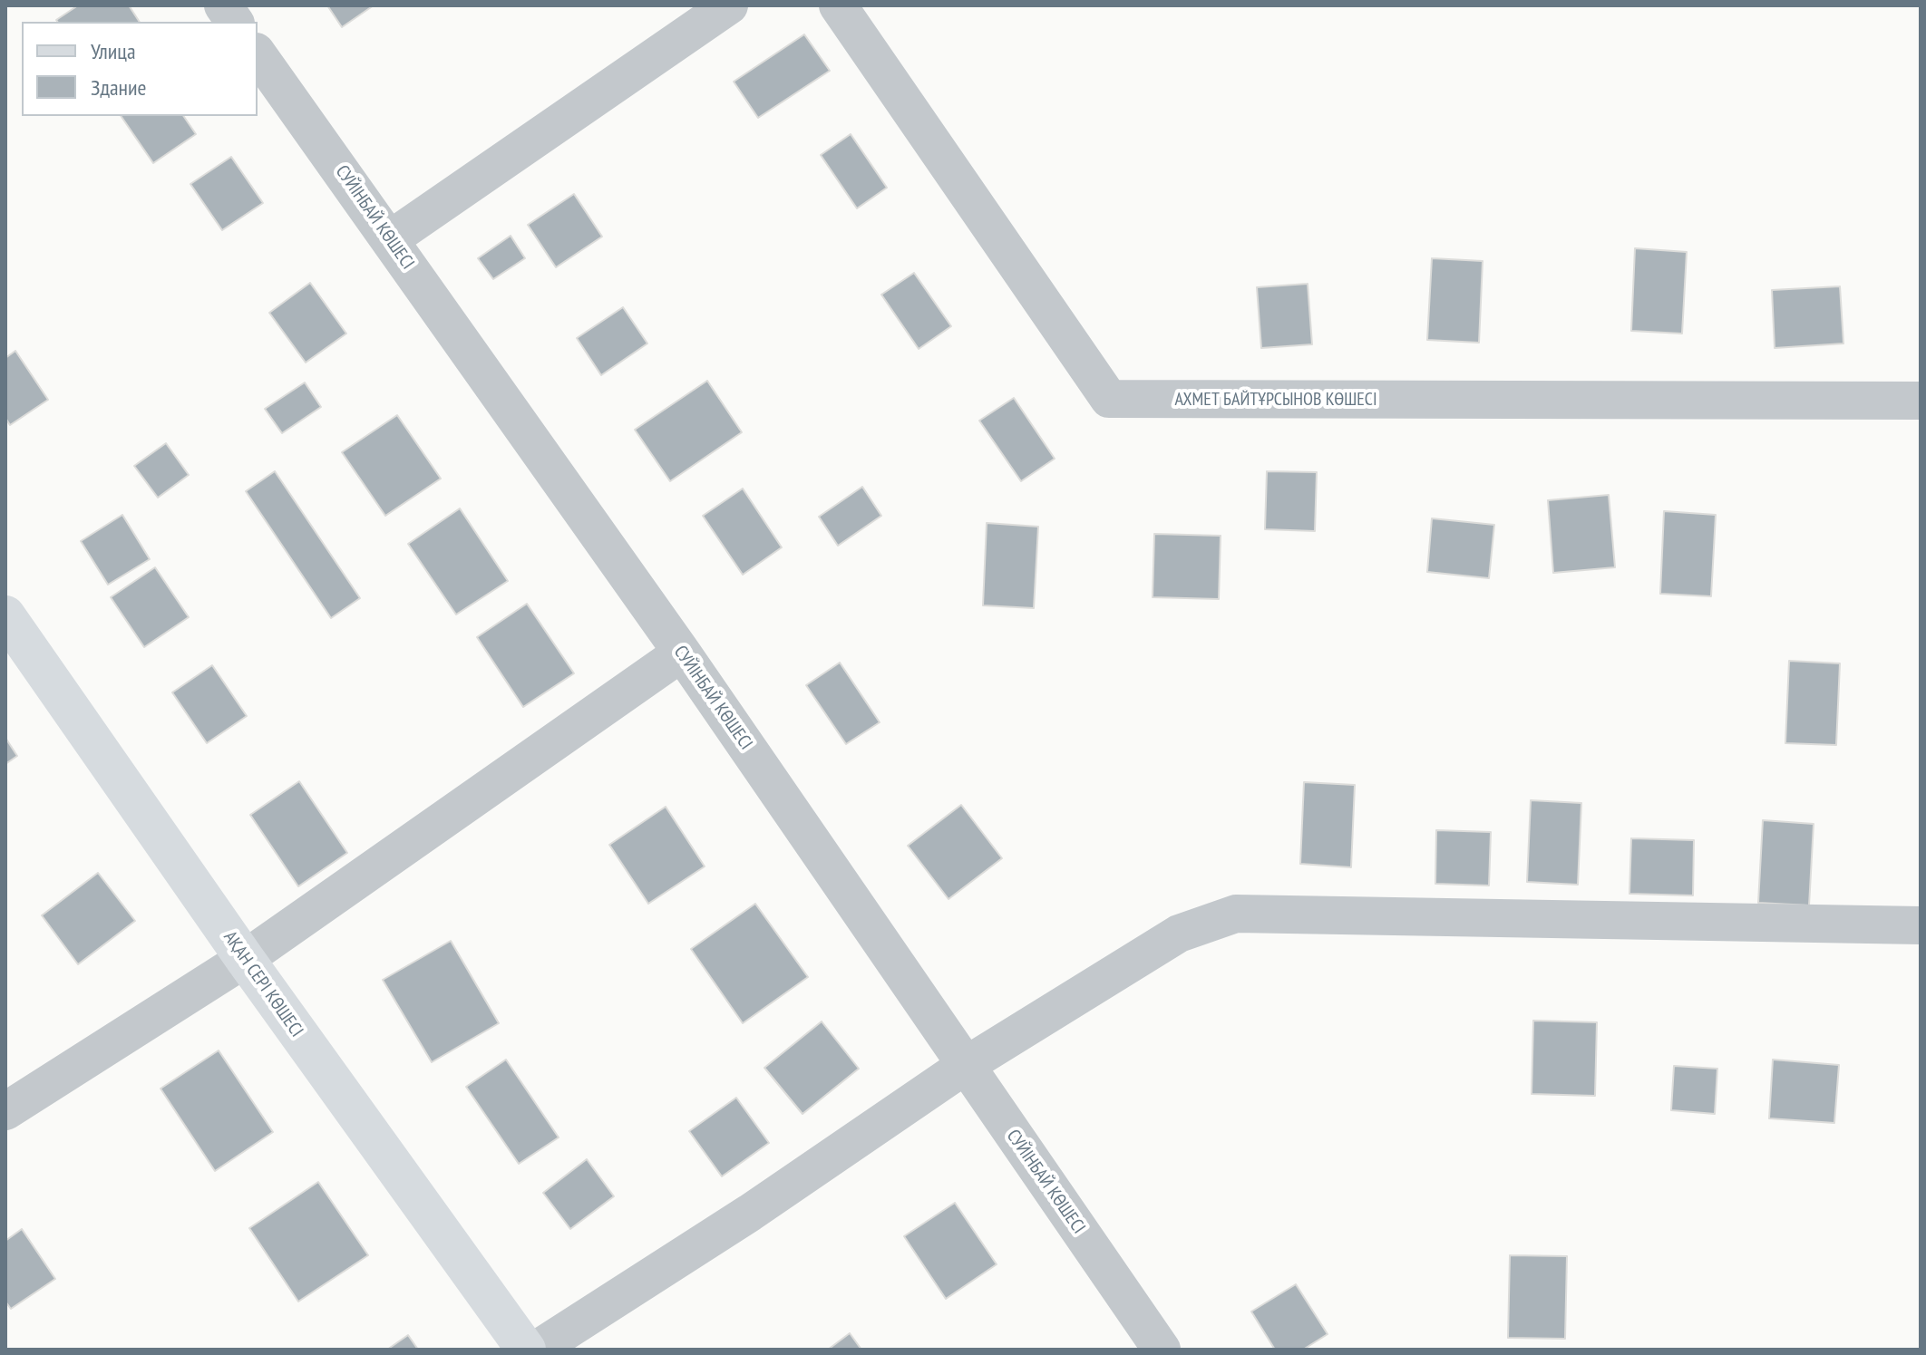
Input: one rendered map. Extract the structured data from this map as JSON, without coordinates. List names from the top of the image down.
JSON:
{
  "streets": {
    "street": ["СУЙІНБАЙ КӨШЕСІ", "АХМЕТ БАЙТҰРСЫНОВ КӨШЕСІ", "АҚАН СЕРІ КӨШЕСІ"]
  },
  "legend": ["Улица", "Здание"]
}
